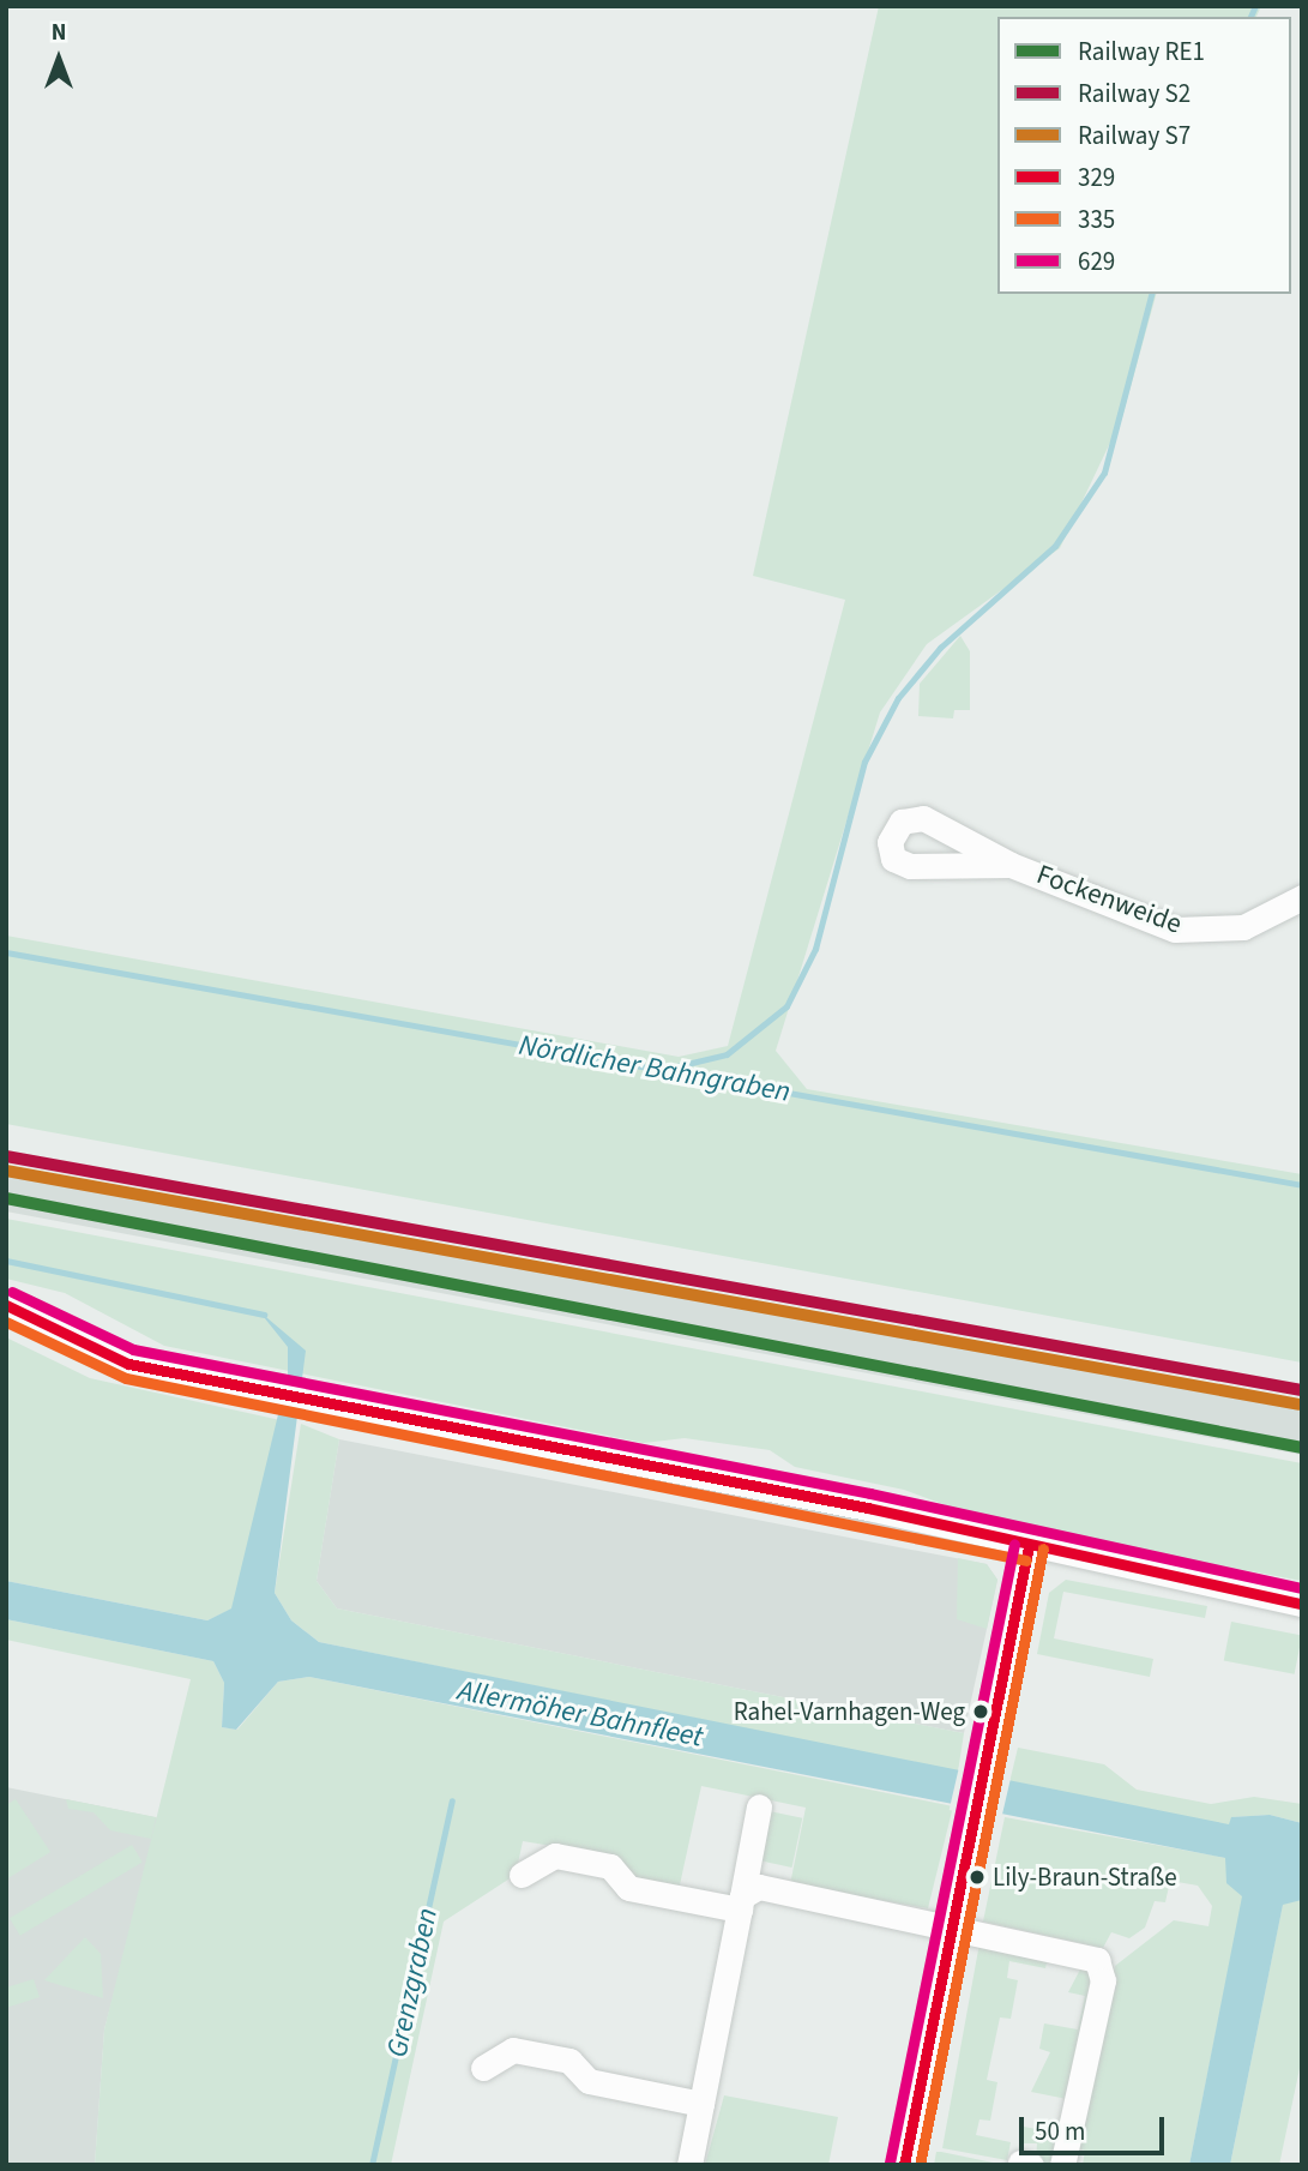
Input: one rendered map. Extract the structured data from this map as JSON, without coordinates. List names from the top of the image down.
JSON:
{
  "streets": {
    "street": ["Fockenweide"]
  },
  "water": ["Nördlicher Bahngraben", "Allermöher Bahnfleet", "Grenzgraben"],
  "places": ["Rahel-Varnhagen-Weg", "Lily-Braun-Straße"],
  "lines": [
    "rail line S2",
    "rail line S7",
    "rail line RE1",
    "transit line 629",
    "transit line 329",
    "transit line 335"
  ],
  "legend": [
    "Railway RE1",
    "Railway S2",
    "Railway S7",
    "329",
    "335",
    "629"
  ],
  "scale_bar": "50 m",
  "north": "top"
}
